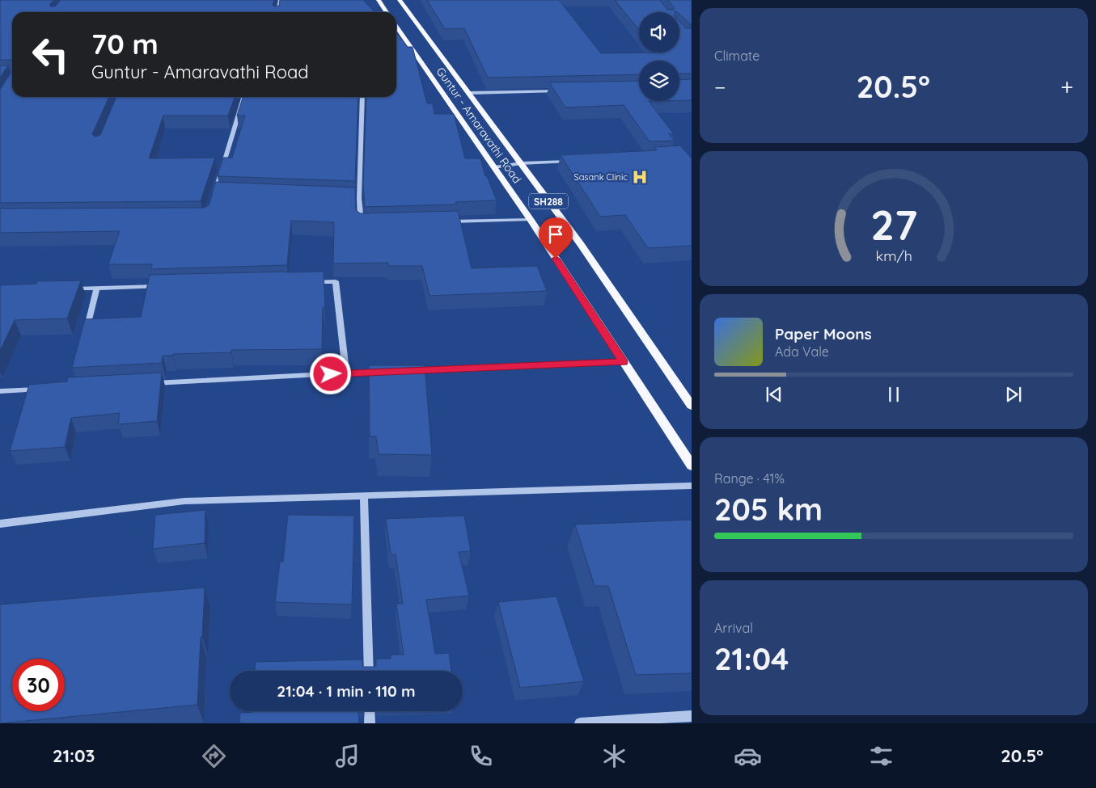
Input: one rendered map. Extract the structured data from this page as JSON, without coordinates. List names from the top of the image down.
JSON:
{
  "streets": {
    "main road": ["Guntur - Amaravathi Road", "SH288"]
  },
  "places": {
    "hospital": ["Sasank Clinic"]
  },
  "page": {
    "tile": [
      "Climate",
      ["Range · 41%", "205 km"],
      ["Arrival", "21:04"]
    ],
    "turn": ["70 m", "Guntur - Amaravathi Road"],
    "heat": ["−", "20.5°", "+"],
    "song": ["Paper Moons", "Ada Vale"],
    "limit": "30",
    "trip": "21:04 · 1 min · 110 m",
    "tabs": ["21:03", "20.5°"],
    "gauge": ["27", "km/h"]
  }
}
